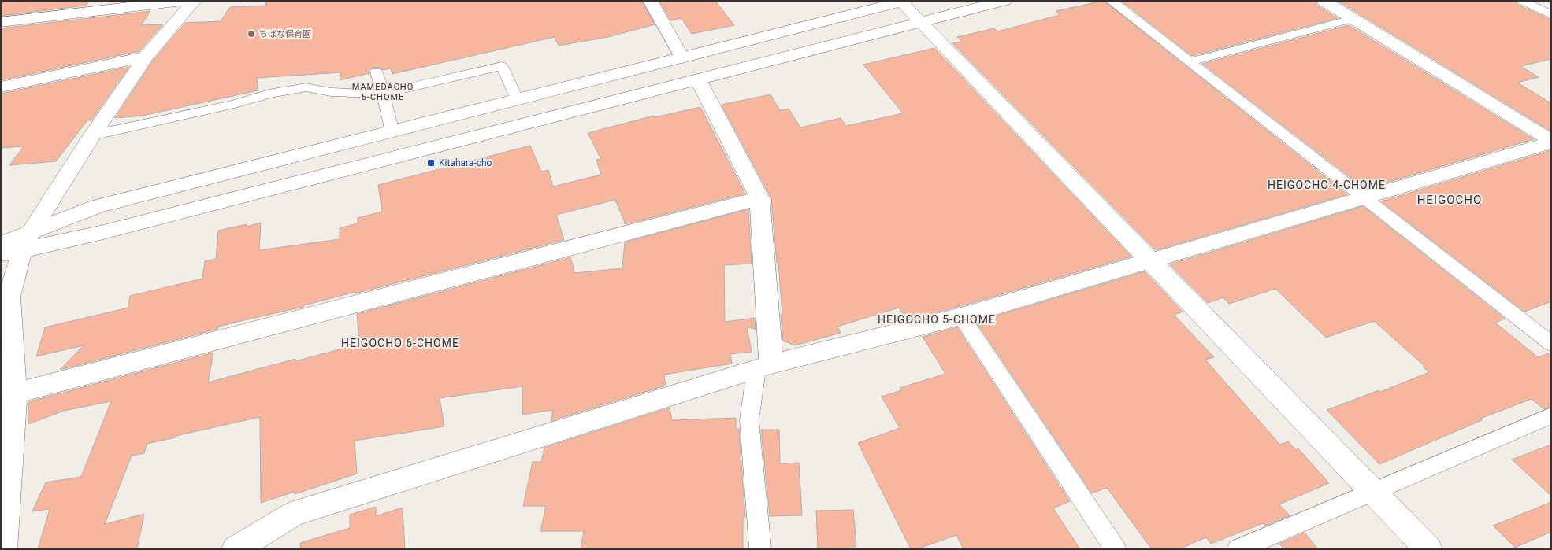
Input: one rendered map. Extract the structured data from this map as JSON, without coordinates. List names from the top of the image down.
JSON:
{
  "districts": [
    "MAMEDACHO 5-CHOME",
    "HEIGOCHO 4-CHOME",
    "HEIGOCHO",
    "HEIGOCHO 5-CHOME",
    "HEIGOCHO 6-CHOME"
  ],
  "places": {
    "other": ["ちばな保育園"],
    "transit": ["Kitahara-cho"]
  }
}
